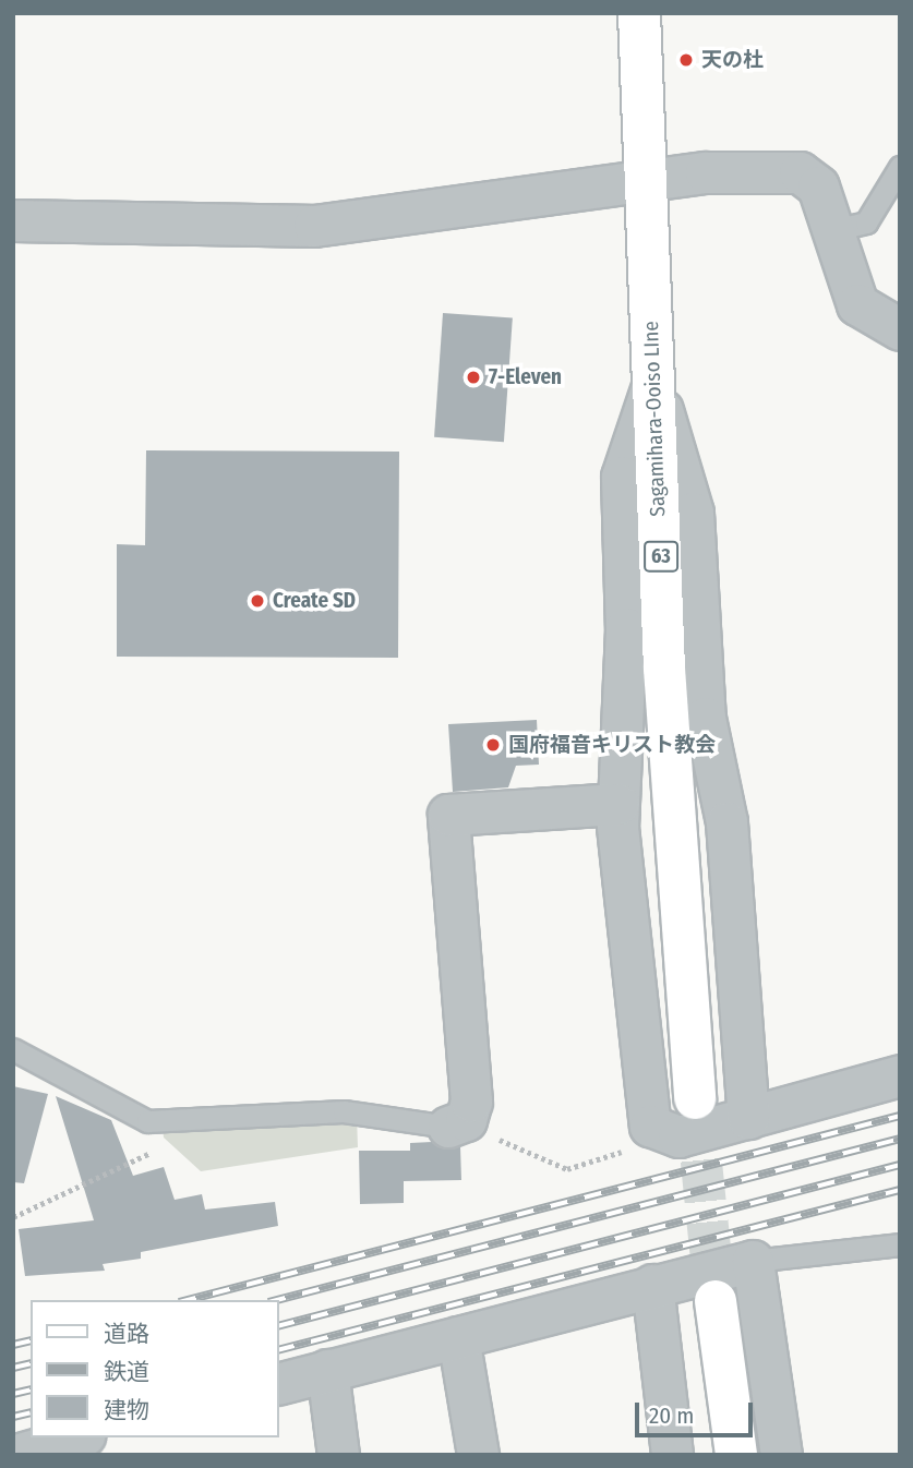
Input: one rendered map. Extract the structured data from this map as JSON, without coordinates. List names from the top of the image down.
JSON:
{
  "streets": {
    "main road": ["Sagamihara-Ooiso LIne", "63"]
  },
  "places": [
    "天の杜",
    "7-Eleven",
    "Create SD",
    "国府福音キリスト教会"
  ],
  "legend": ["道路", "鉄道", "建物"],
  "scale_bar": "20 m"
}
